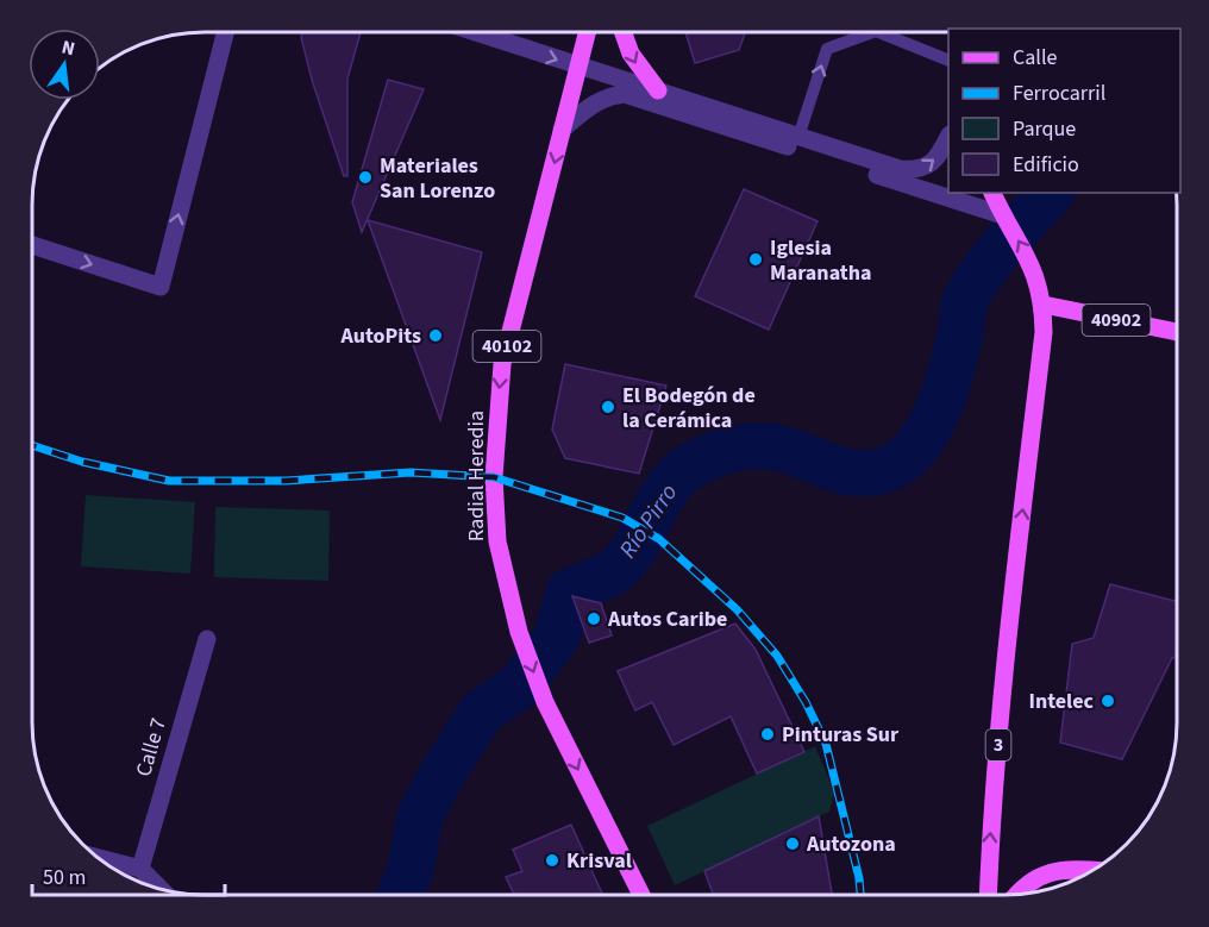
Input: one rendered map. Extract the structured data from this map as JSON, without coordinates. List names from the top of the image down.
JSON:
{
  "streets": {
    "main road": [
      "40902",
      "40102",
      "Radial Heredia",
      "3"
    ],
    "street": ["Calle 7"]
  },
  "crossings": [
    ["40902", "3"]
  ],
  "one_way": ["Radial Heredia"],
  "water": ["Río Pirro"],
  "places": [
    "Materiales San Lorenzo",
    "Iglesia Maranatha",
    "AutoPits",
    "El Bodegón de la Cerámica",
    "Autos Caribe",
    "Intelec",
    "Pinturas Sur",
    "Autozona",
    "Krisval"
  ],
  "legend": [
    "Calle",
    "Ferrocarril",
    "Parque",
    "Edificio"
  ],
  "scale_bar": "50 m",
  "north": "top"
}
